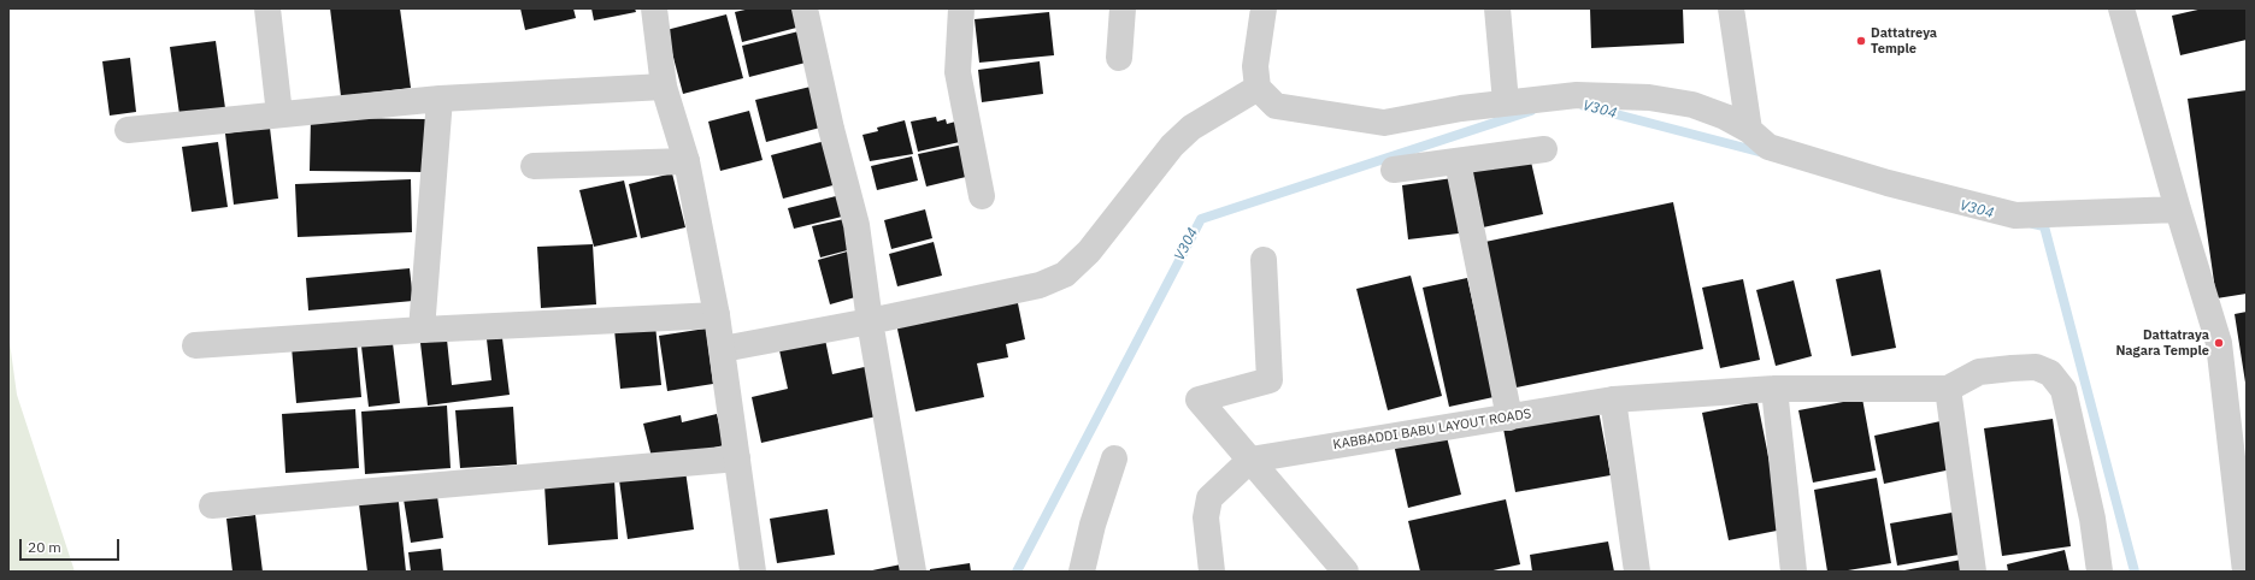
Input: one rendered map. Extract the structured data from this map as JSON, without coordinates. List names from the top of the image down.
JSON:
{
  "streets": {
    "street": ["KABBADDI BABU LAYOUT ROADS"]
  },
  "water": ["V304"],
  "places": ["Dattatreya Temple", "Dattatraya Nagara Temple"],
  "scale_bar": "20 m"
}
